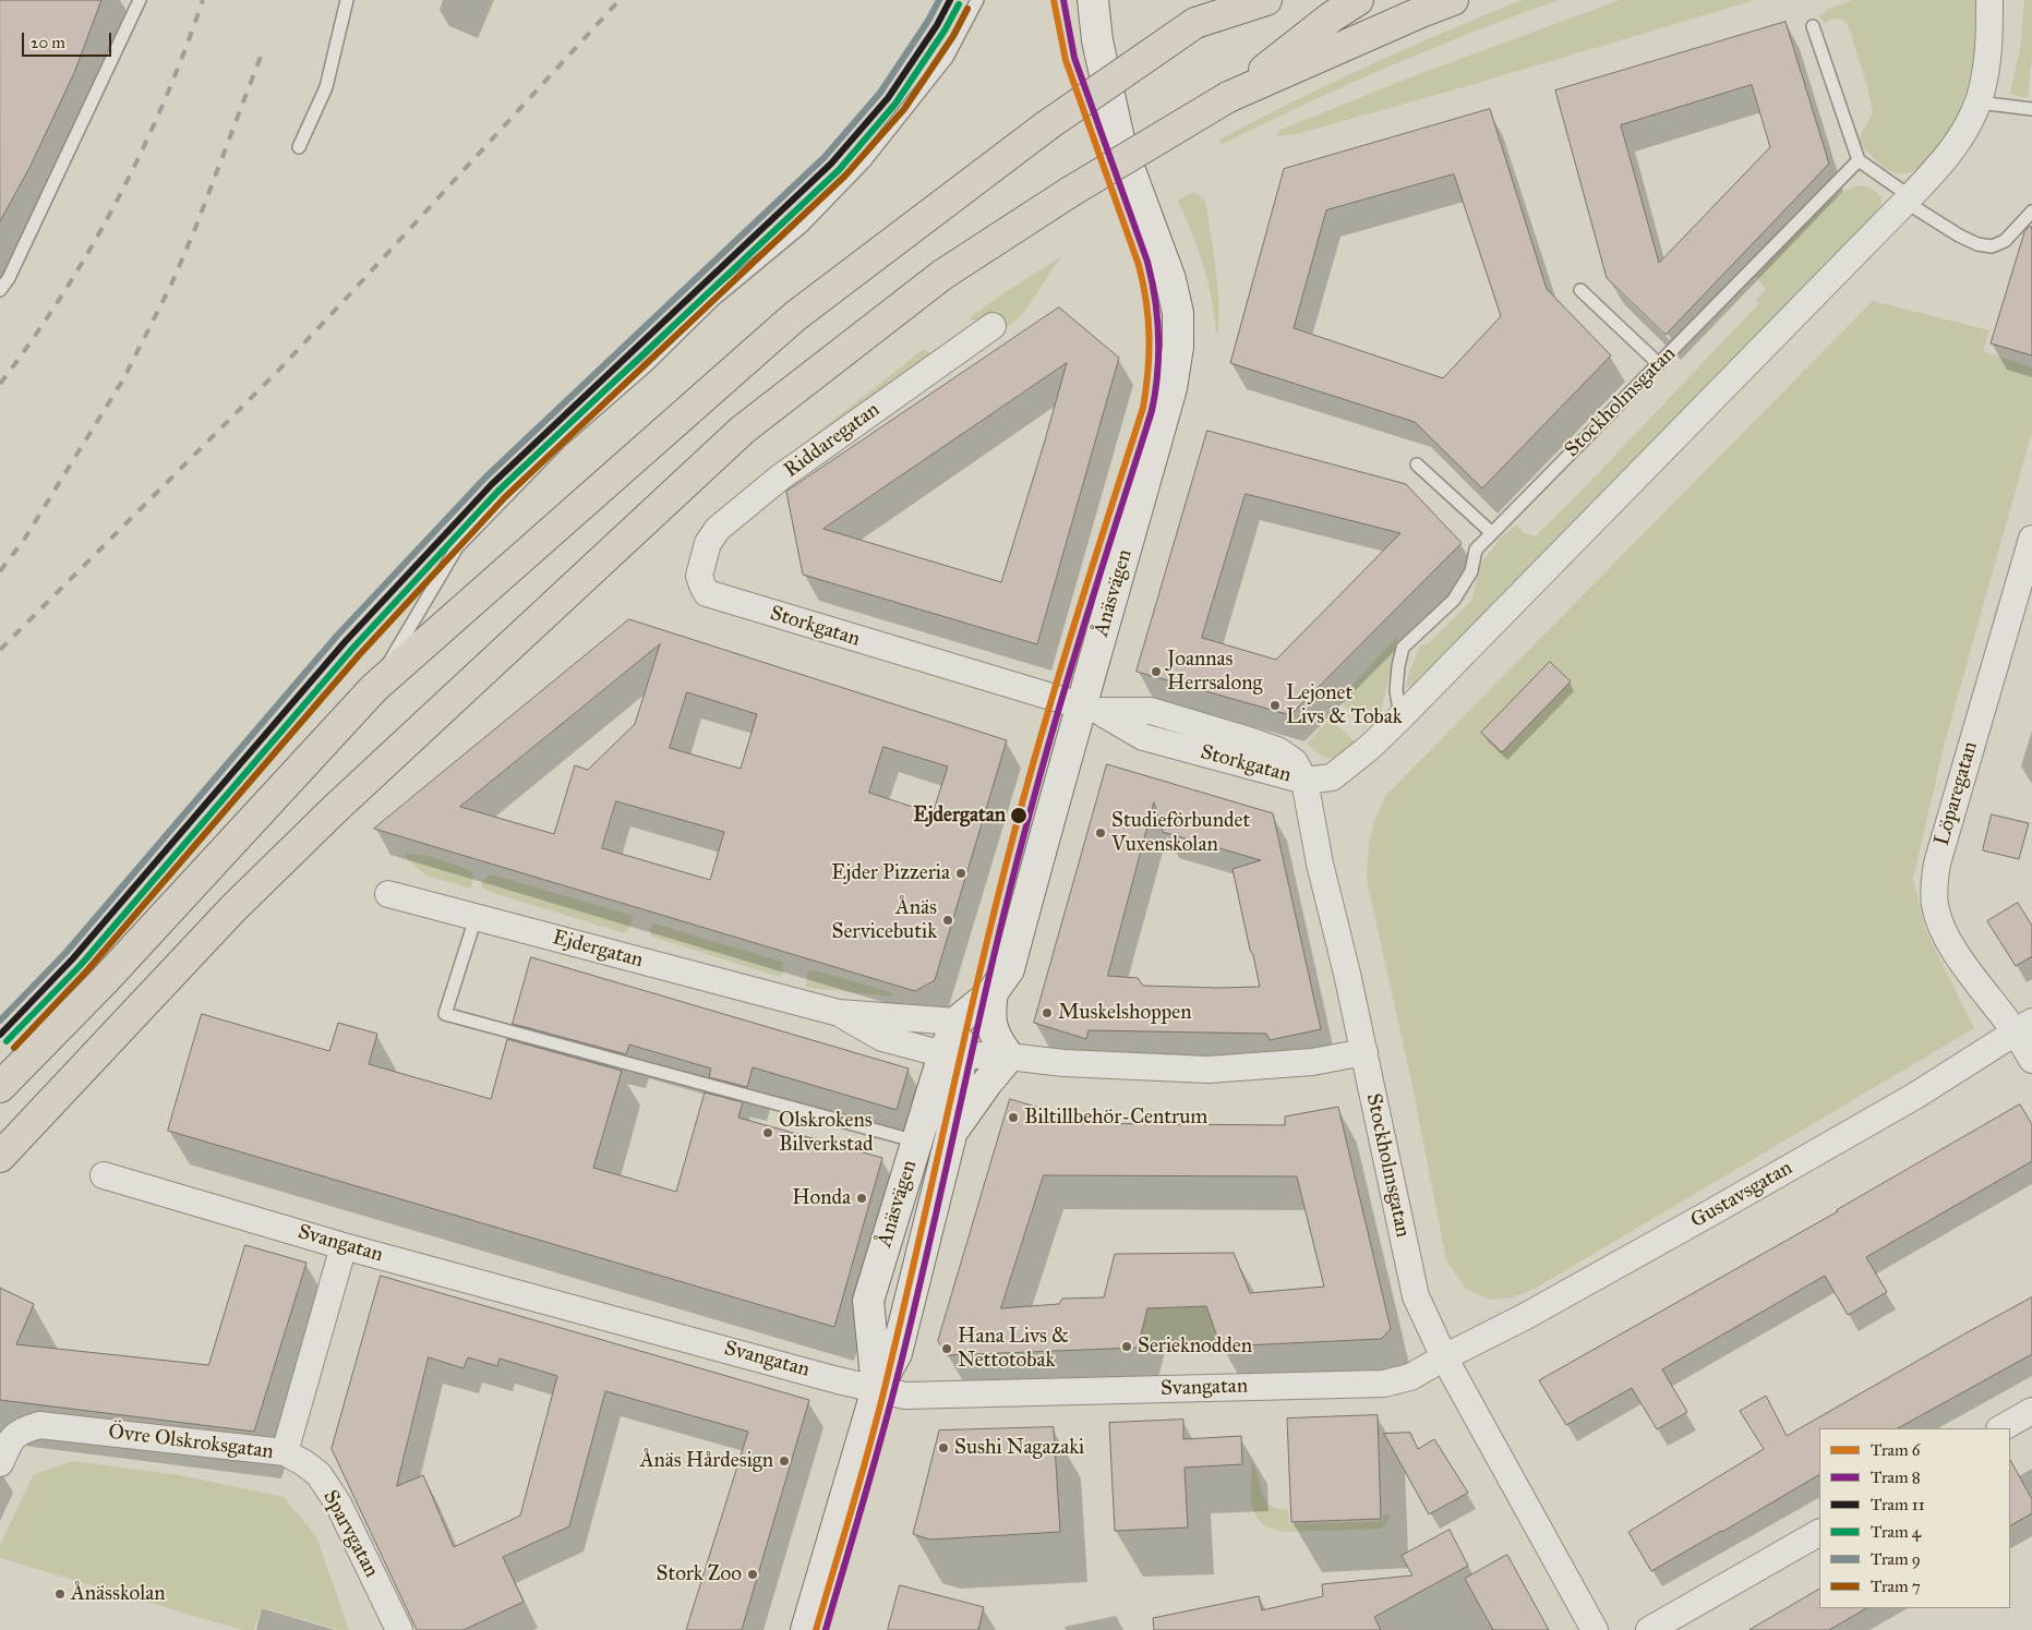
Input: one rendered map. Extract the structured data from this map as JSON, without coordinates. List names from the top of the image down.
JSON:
{
  "streets": {
    "street": [
      "Stockholmsgatan",
      "Riddaregatan",
      "Ånäsvägen",
      "Storkgatan",
      "Löparegatan",
      "Ejdergatan",
      "Gustavsgatan",
      "Svangatan",
      "Övre Olskroksgatan",
      "Sparvgatan"
    ]
  },
  "crossings": [
    ["Stockholmsgatan", "Storkgatan"],
    ["Stockholmsgatan", "Ejdergatan"],
    ["Stockholmsgatan", "Gustavsgatan"],
    ["Stockholmsgatan", "Svangatan"],
    ["Riddaregatan", "Storkgatan"],
    ["Ånäsvägen", "Storkgatan"],
    ["Ånäsvägen", "Ejdergatan"],
    ["Ånäsvägen", "Svangatan"],
    ["Löparegatan", "Gustavsgatan"],
    ["Gustavsgatan", "Svangatan"],
    ["Svangatan", "Övre Olskroksgatan"],
    ["Övre Olskroksgatan", "Sparvgatan"]
  ],
  "places": [
    "Joannas Herrsalong",
    "Lejonet Livs & Tobak",
    "Ejdergatan",
    "Studieförbundet Vuxenskolan",
    "Ejder Pizzeria",
    "Ånäs Servicebutik",
    "Muskelshoppen",
    "Biltillbehör-Centrum",
    "Olskrokens Bilverkstad",
    "Honda",
    "Serieknodden",
    "Hana Livs & Nettotobak",
    "Sushi Nagazaki",
    "Ånäs Hårdesign",
    "Stork Zoo",
    "Ånässkolan"
  ],
  "lines": [
    "tram line 6",
    "tram line 8",
    "tram line 11",
    "tram line 9",
    "tram line 4",
    "tram line 7"
  ],
  "legend": [
    "Tram 6",
    "Tram 8",
    "Tram 11",
    "Tram 4",
    "Tram 9",
    "Tram 7"
  ],
  "scale_bar": "20 m"
}
